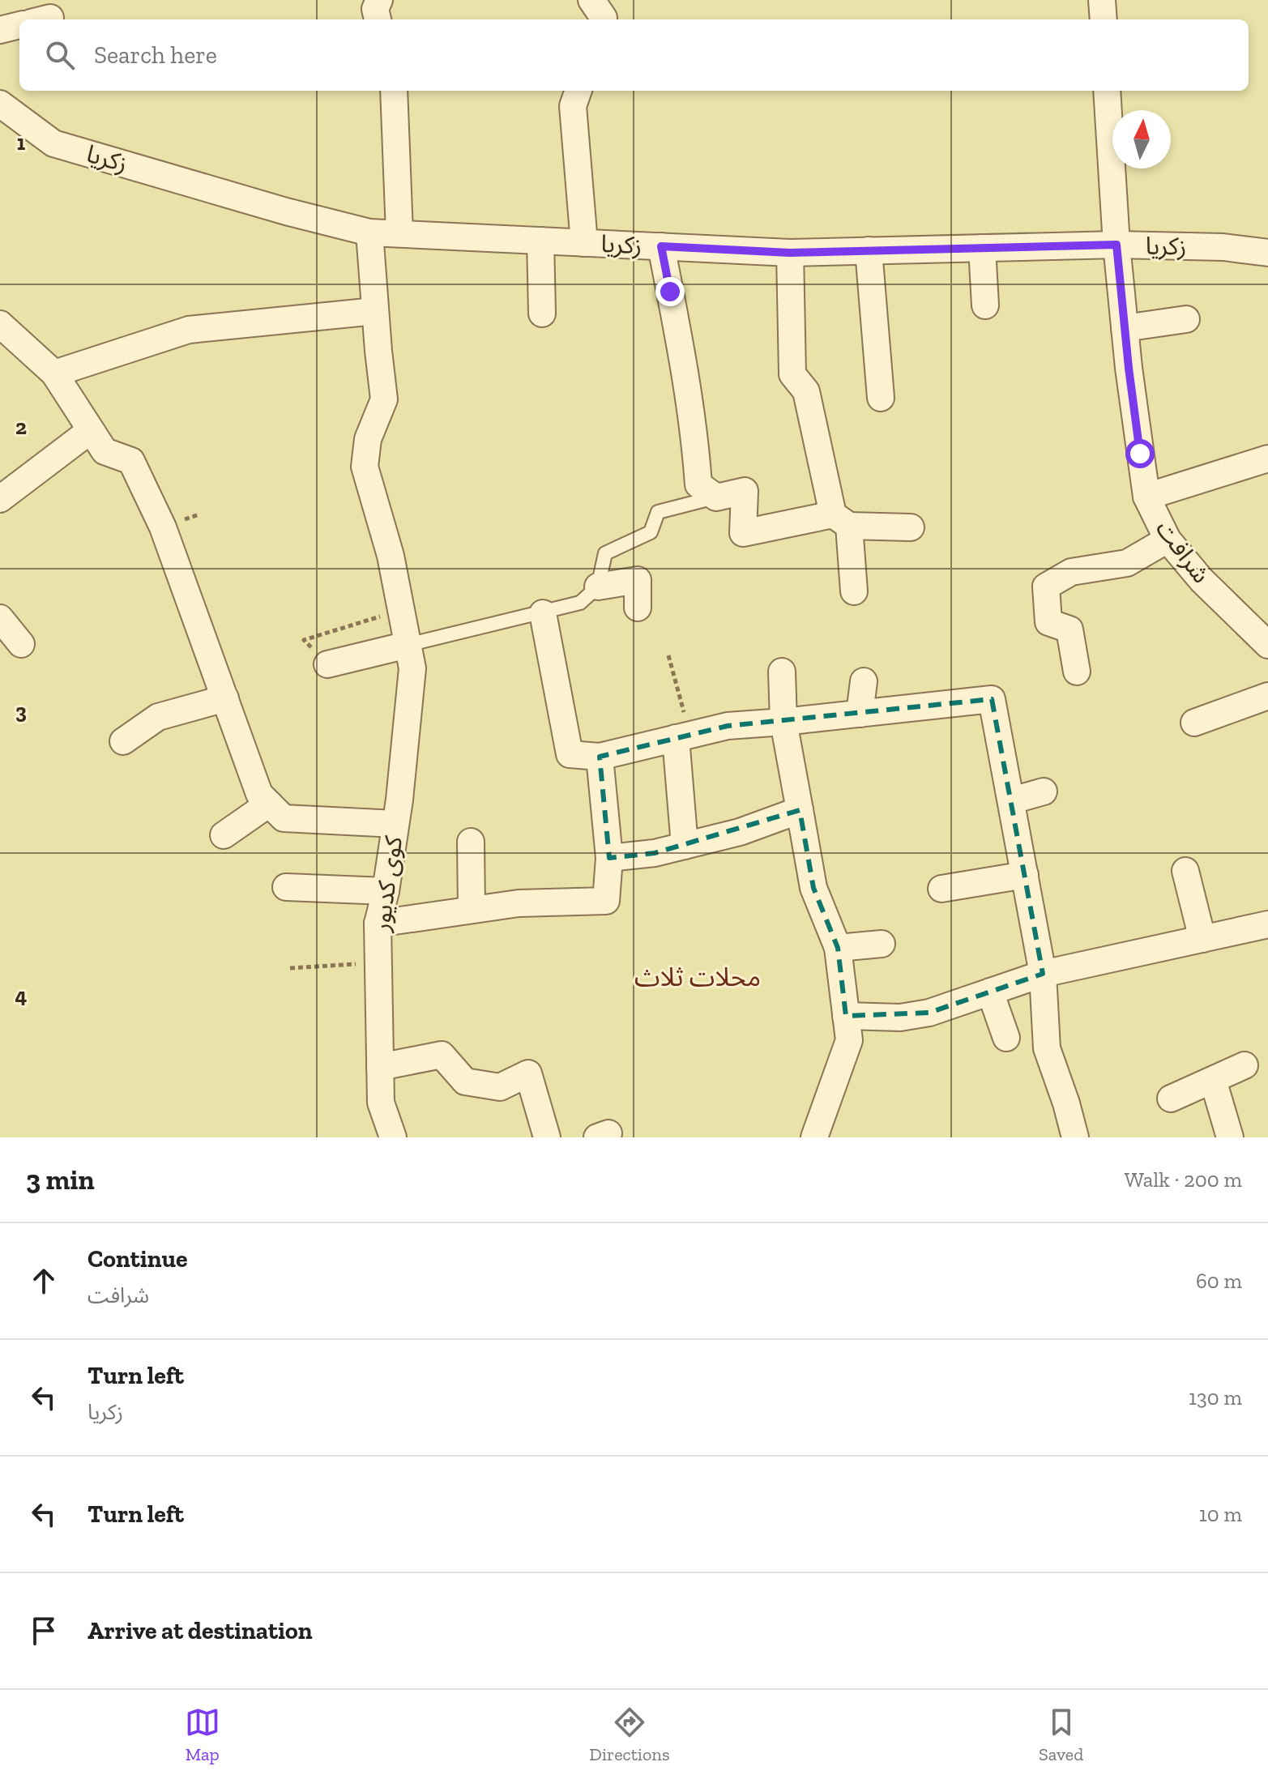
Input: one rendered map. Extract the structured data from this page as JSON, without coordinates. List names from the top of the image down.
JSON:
{
  "streets": {
    "street": ["زکریا", "شرافت", "کوی کدیور"]
  },
  "crossings": [
    ["زکریا", "شرافت"],
    ["زکریا", "کوی کدیور"]
  ],
  "districts": ["محلات ثلاث"],
  "north": "top",
  "page": {
    "search": "Search here",
    "heading": ["3 min", "Walk · 200 m"],
    "list": [
      ["Continue", "شرافت", "60 m"],
      ["Turn left", "زکریا", "130 m"],
      ["Turn left", "10 m"],
      "Arrive at destination"
    ],
    "nav": ["Map", "Directions", "Saved"]
  },
  "grid": {
    "rows": [
      "1",
      "2",
      "3",
      "4"
    ]
  }
}
